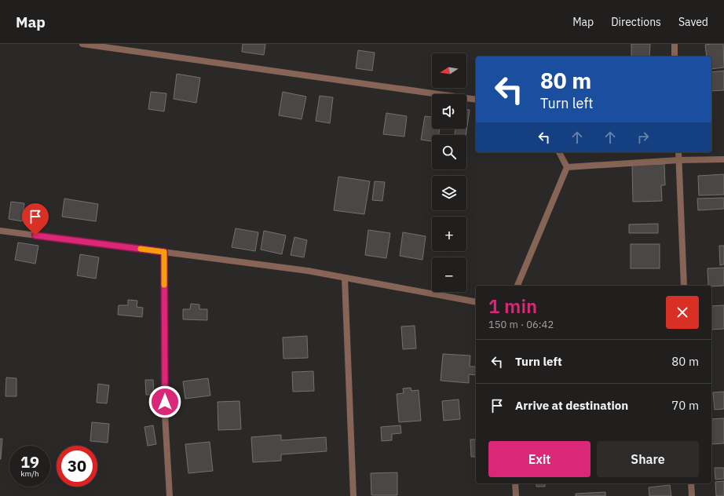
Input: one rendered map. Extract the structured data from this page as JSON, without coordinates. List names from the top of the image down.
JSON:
{
  "north": "left",
  "page": {
    "header": "Map",
    "nav": ["Map", "Directions", "Saved"],
    "map_buttons": ["+", "−"],
    "turn": ["80 m", "Turn left"],
    "heading": ["1 min", "150 m · 06:42"],
    "list": [
      {
        "name": "Turn left",
        "value": "80 m"
      },
      {
        "name": "Arrive at destination",
        "value": "70 m"
      }
    ],
    "buttons": ["Exit", "Share"],
    "speed": "19 km/h",
    "limit": "30"
  }
}
